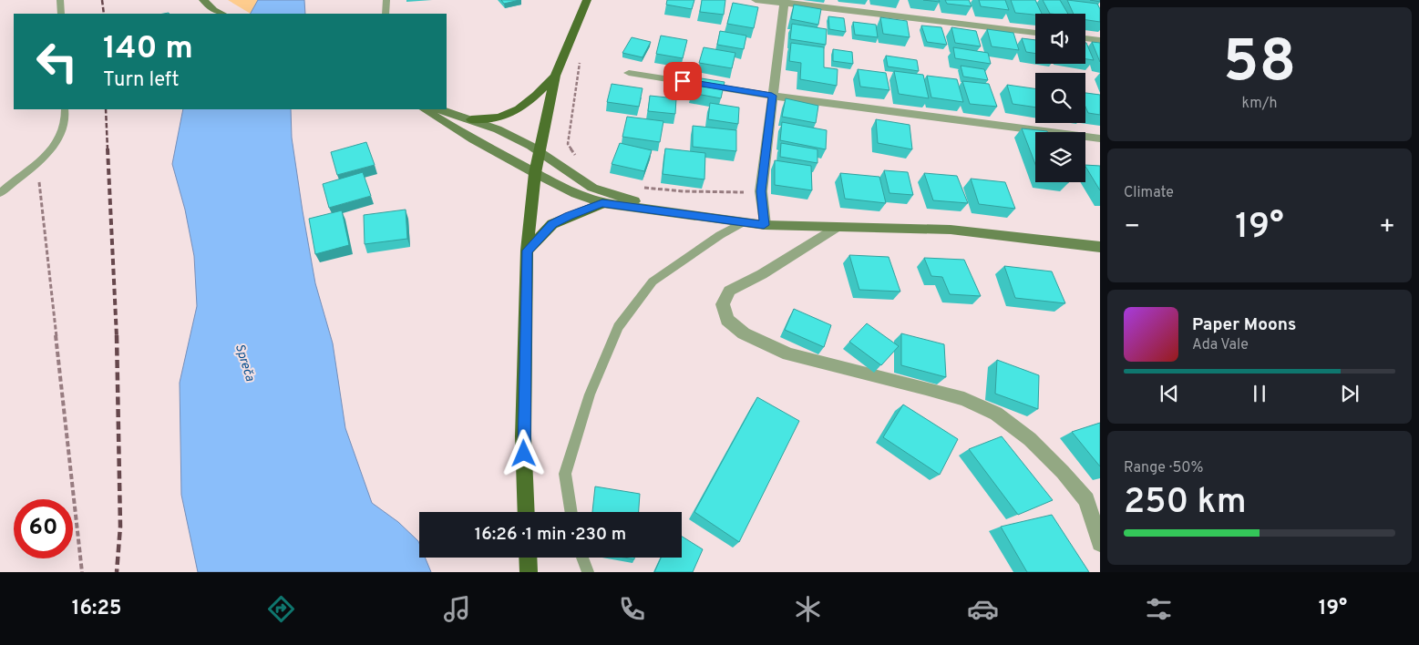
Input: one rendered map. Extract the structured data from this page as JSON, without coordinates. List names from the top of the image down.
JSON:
{
  "water": ["Spreča"],
  "page": {
    "tile": [
      ["58", "km/h"],
      "Climate",
      ["Range · 50%", "250 km"]
    ],
    "turn": ["140 m", "Turn left"],
    "heat": ["−", "19°", "+"],
    "song": ["Paper Moons", "Ada Vale"],
    "limit": "60",
    "trip": "16:26 · 1 min · 230 m",
    "tabs": ["16:25", "19°"]
  }
}
